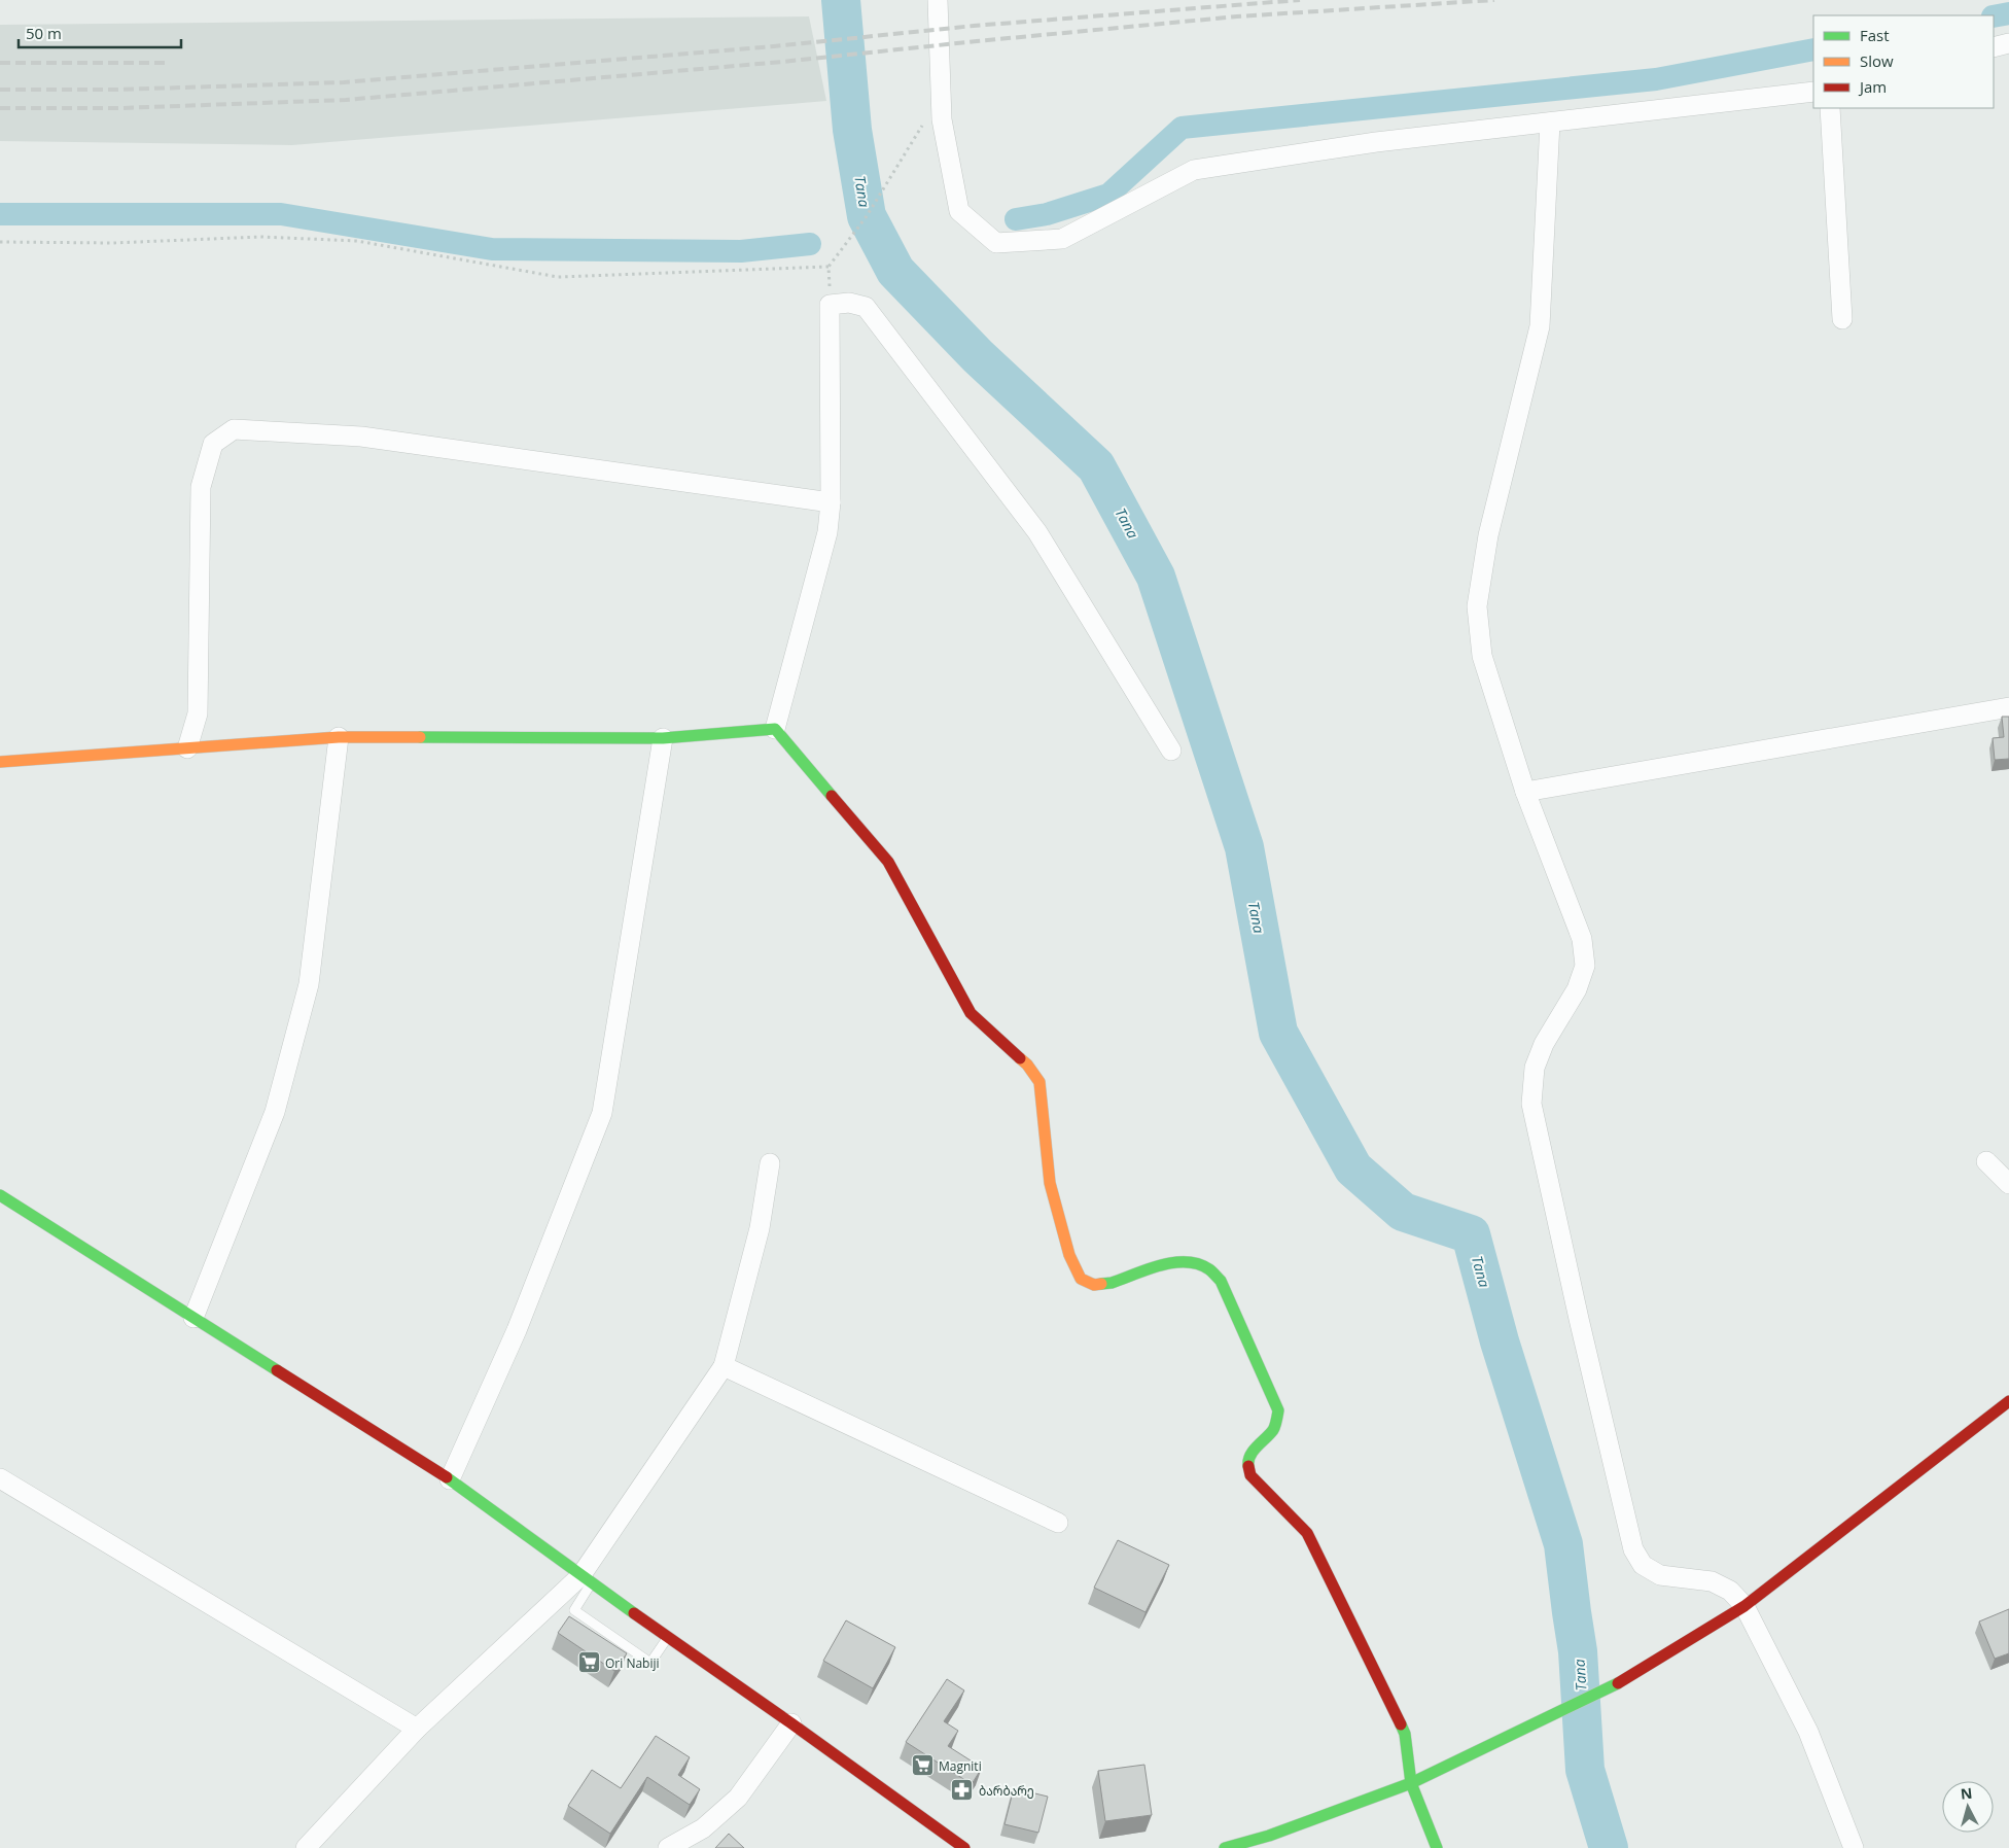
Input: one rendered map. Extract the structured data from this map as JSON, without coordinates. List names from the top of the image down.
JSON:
{
  "water": ["Tana"],
  "places": {
    "supermarket": ["Ori Nabiji", "Magniti"],
    "pharmacy": ["ბარბარე"]
  },
  "legend": ["Fast", "Slow", "Jam"],
  "scale_bar": "50 m",
  "north": "top"
}
